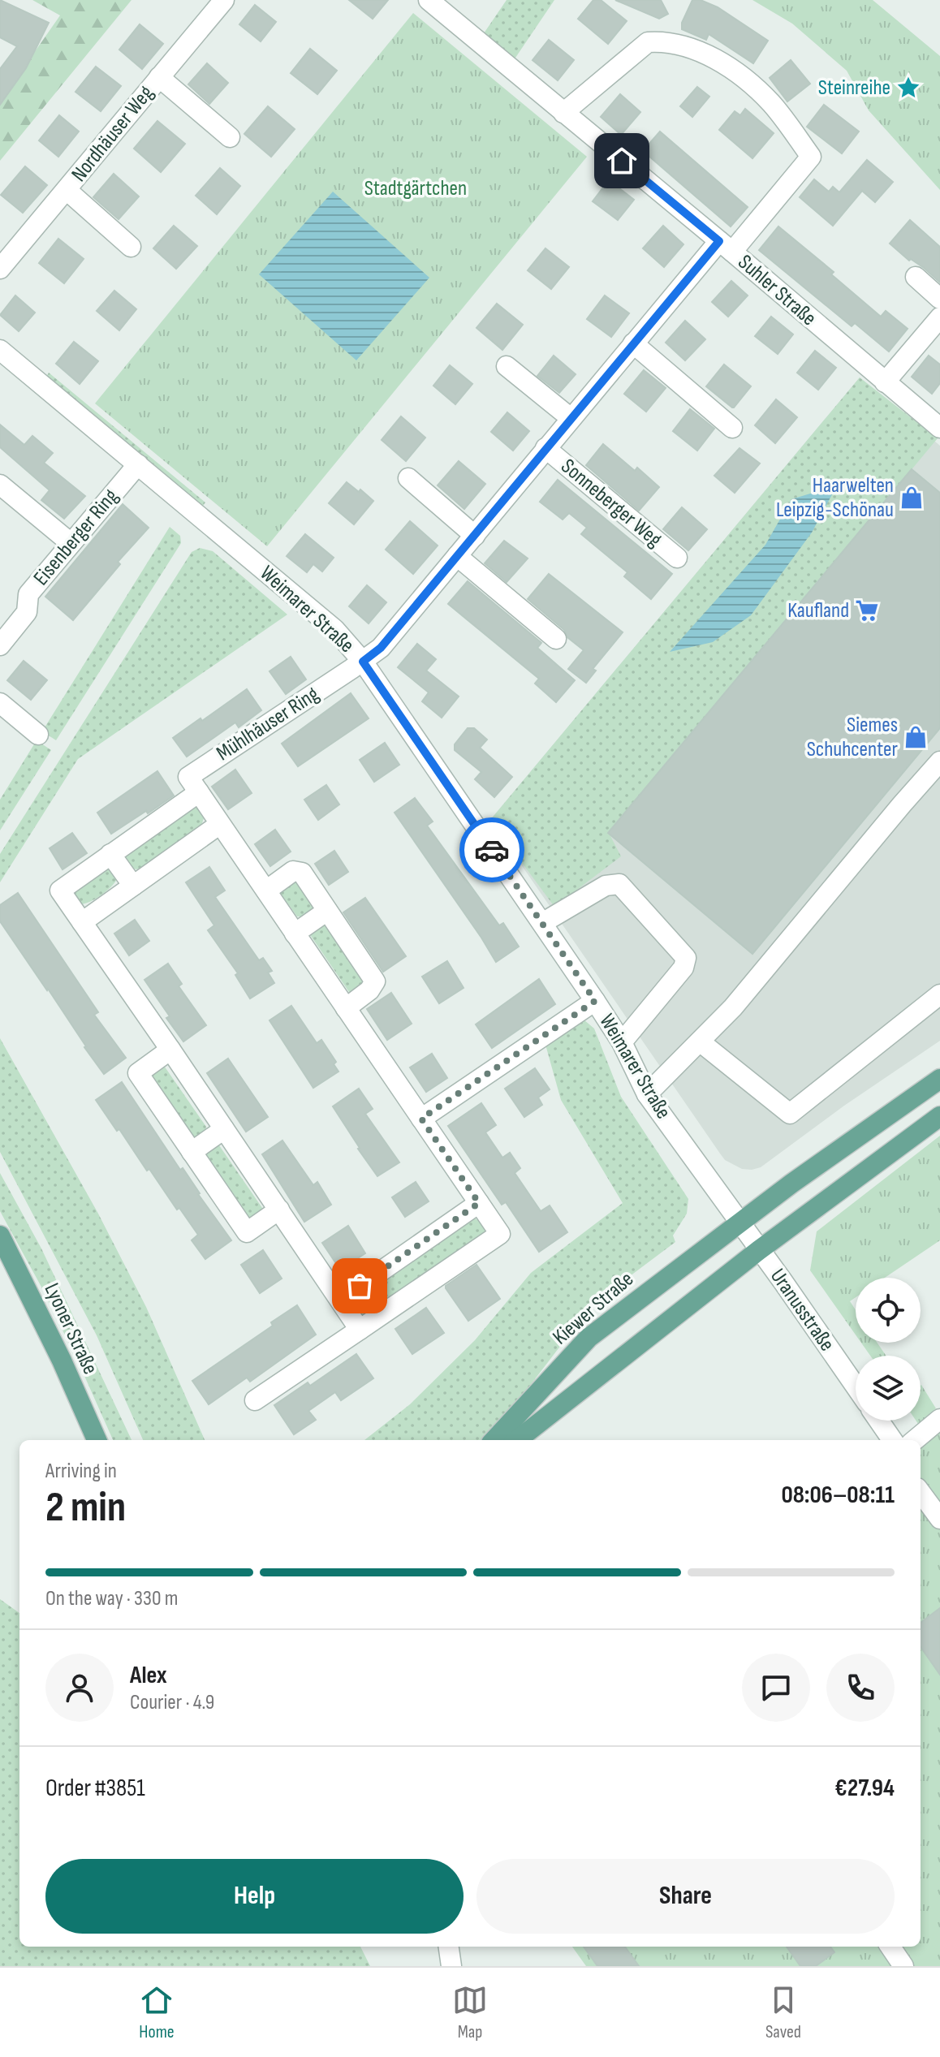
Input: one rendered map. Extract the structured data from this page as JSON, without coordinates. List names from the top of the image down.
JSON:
{
  "streets": {
    "main road": ["Kiewer Straße", "Lyoner Straße"],
    "street": [
      "Nordhäuser Weg",
      "Suhler Straße",
      "Sonneberger Weg",
      "Eisenberger Ring",
      "Weimarer Straße",
      "Mühlhäuser Ring",
      "Uranusstraße"
    ]
  },
  "crossings": [
    ["Suhler Straße", "Sonneberger Weg"],
    ["Sonneberger Weg", "Weimarer Straße"],
    ["Sonneberger Weg", "Mühlhäuser Ring"],
    ["Eisenberger Ring", "Weimarer Straße"],
    ["Weimarer Straße", "Mühlhäuser Ring"],
    ["Weimarer Straße", "Kiewer Straße"]
  ],
  "parks": ["Stadtgärtchen"],
  "places": {
    "place": ["Steinreihe"],
    "shop": ["Haarwelten Leipzig-Schönau", "Siemes Schuhcenter"],
    "supermarket": ["Kaufland"]
  },
  "page": {
    "heading": ["2 min", "Arriving in", "08:06–08:11"],
    "panel": [
      "Alex",
      "Courier · 4.9",
      "Order #3851",
      "€27.94"
    ],
    "bar": "On the way · 330 m",
    "buttons": ["Help", "Share"],
    "tabs": ["Home", "Map", "Saved"]
  }
}
